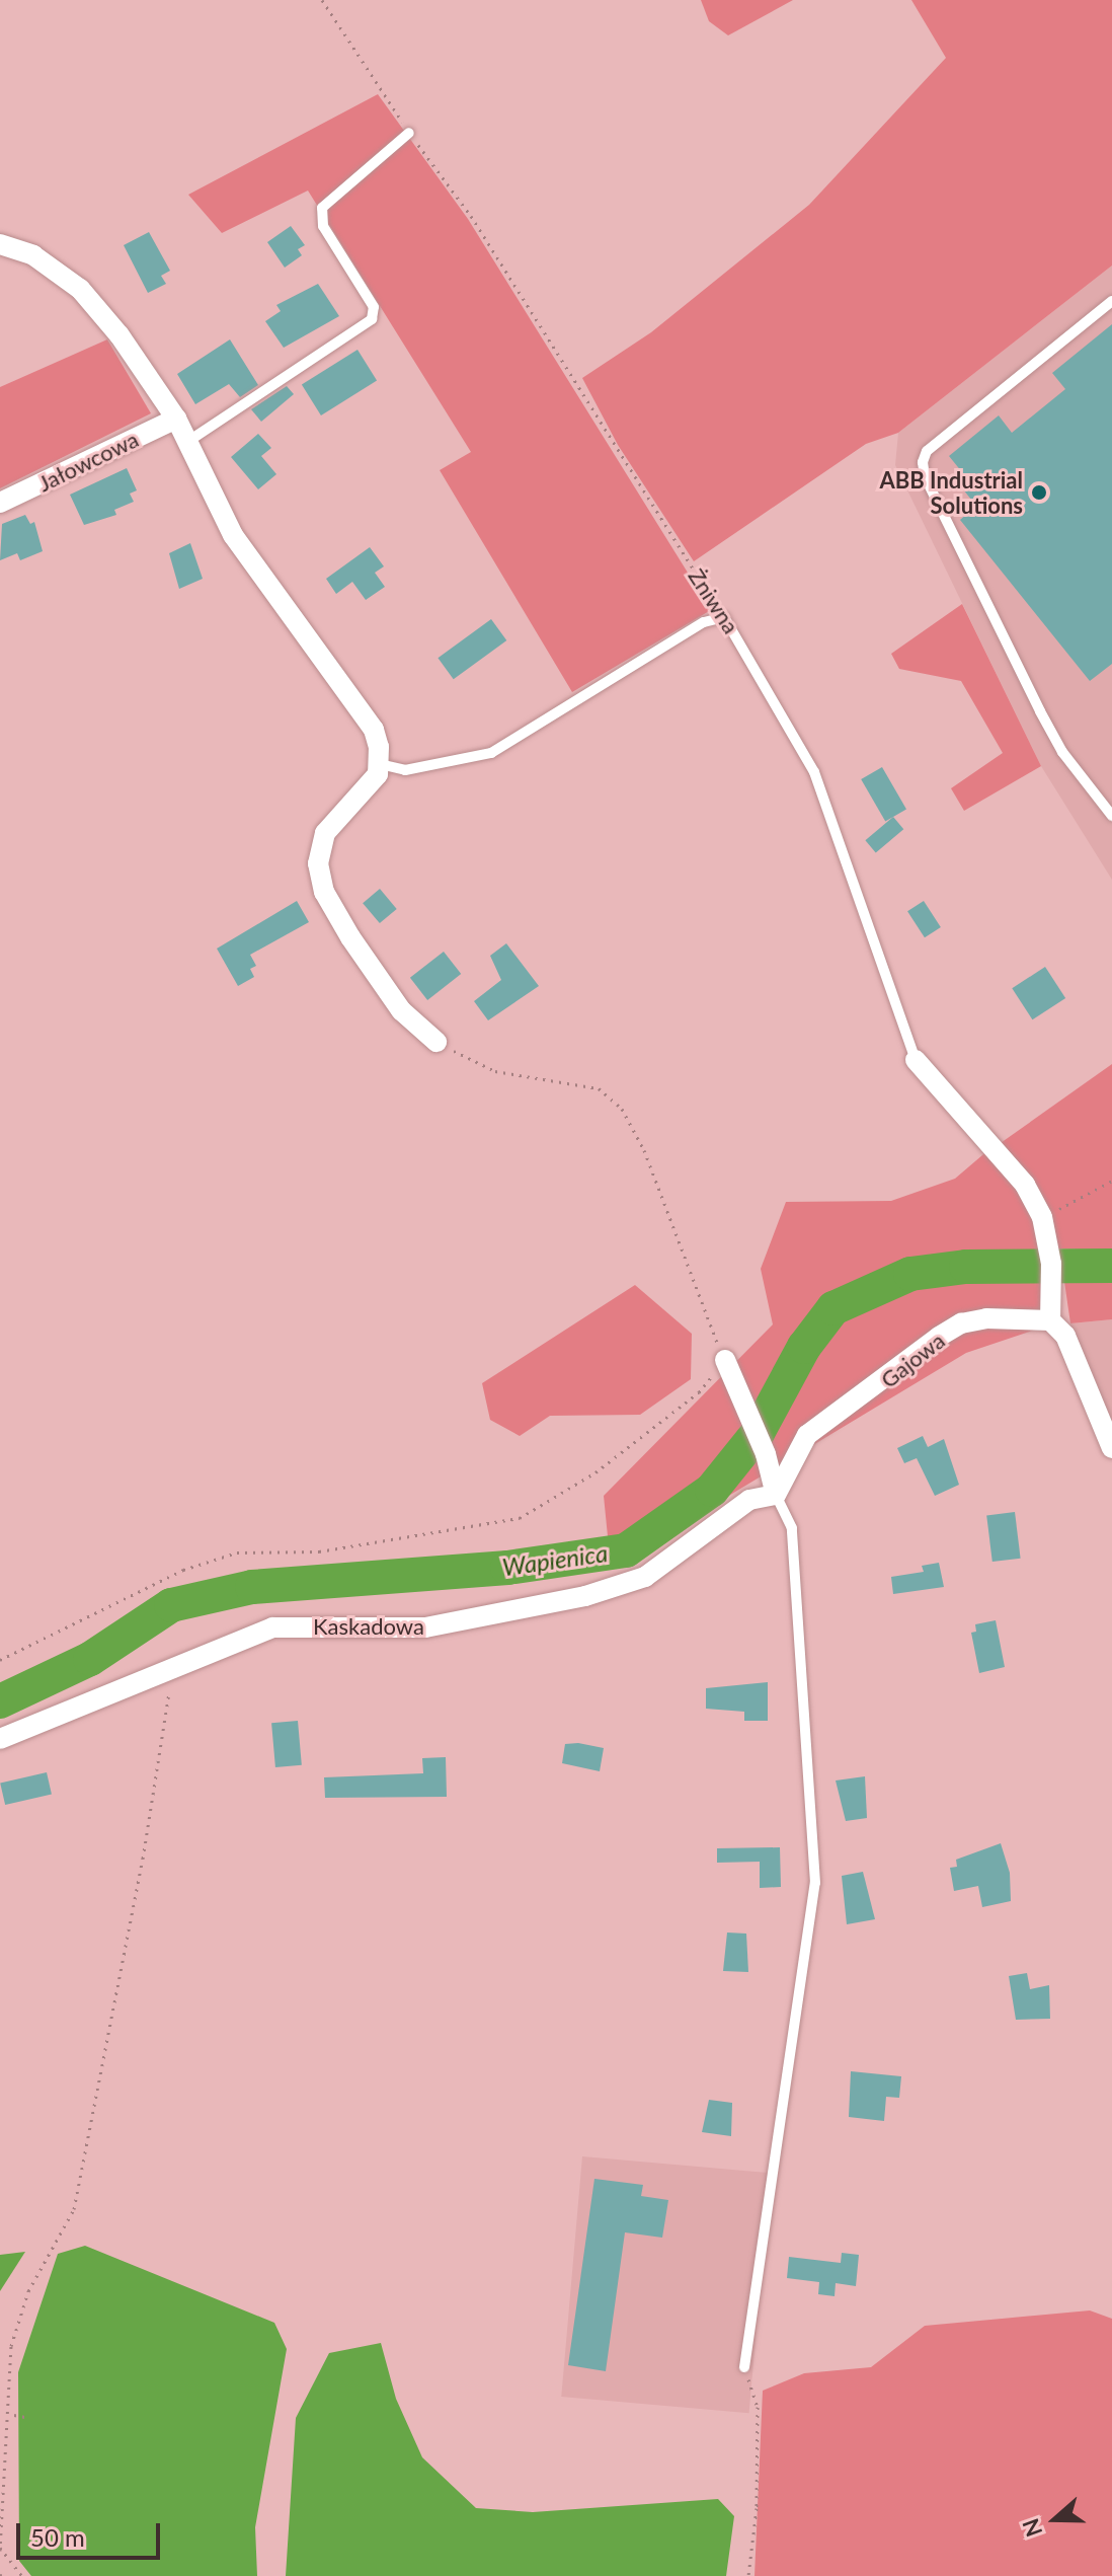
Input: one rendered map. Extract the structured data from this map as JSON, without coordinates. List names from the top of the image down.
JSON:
{
  "streets": {
    "street": [
      "Jałowcowa",
      "Żniwna",
      "Gajowa",
      "Kaskadowa"
    ]
  },
  "crossings": [
    ["Gajowa", "Kaskadowa"]
  ],
  "water": ["Wapienica"],
  "places": ["ABB Industrial Solutions"],
  "scale_bar": "50 m",
  "north": "left"
}
